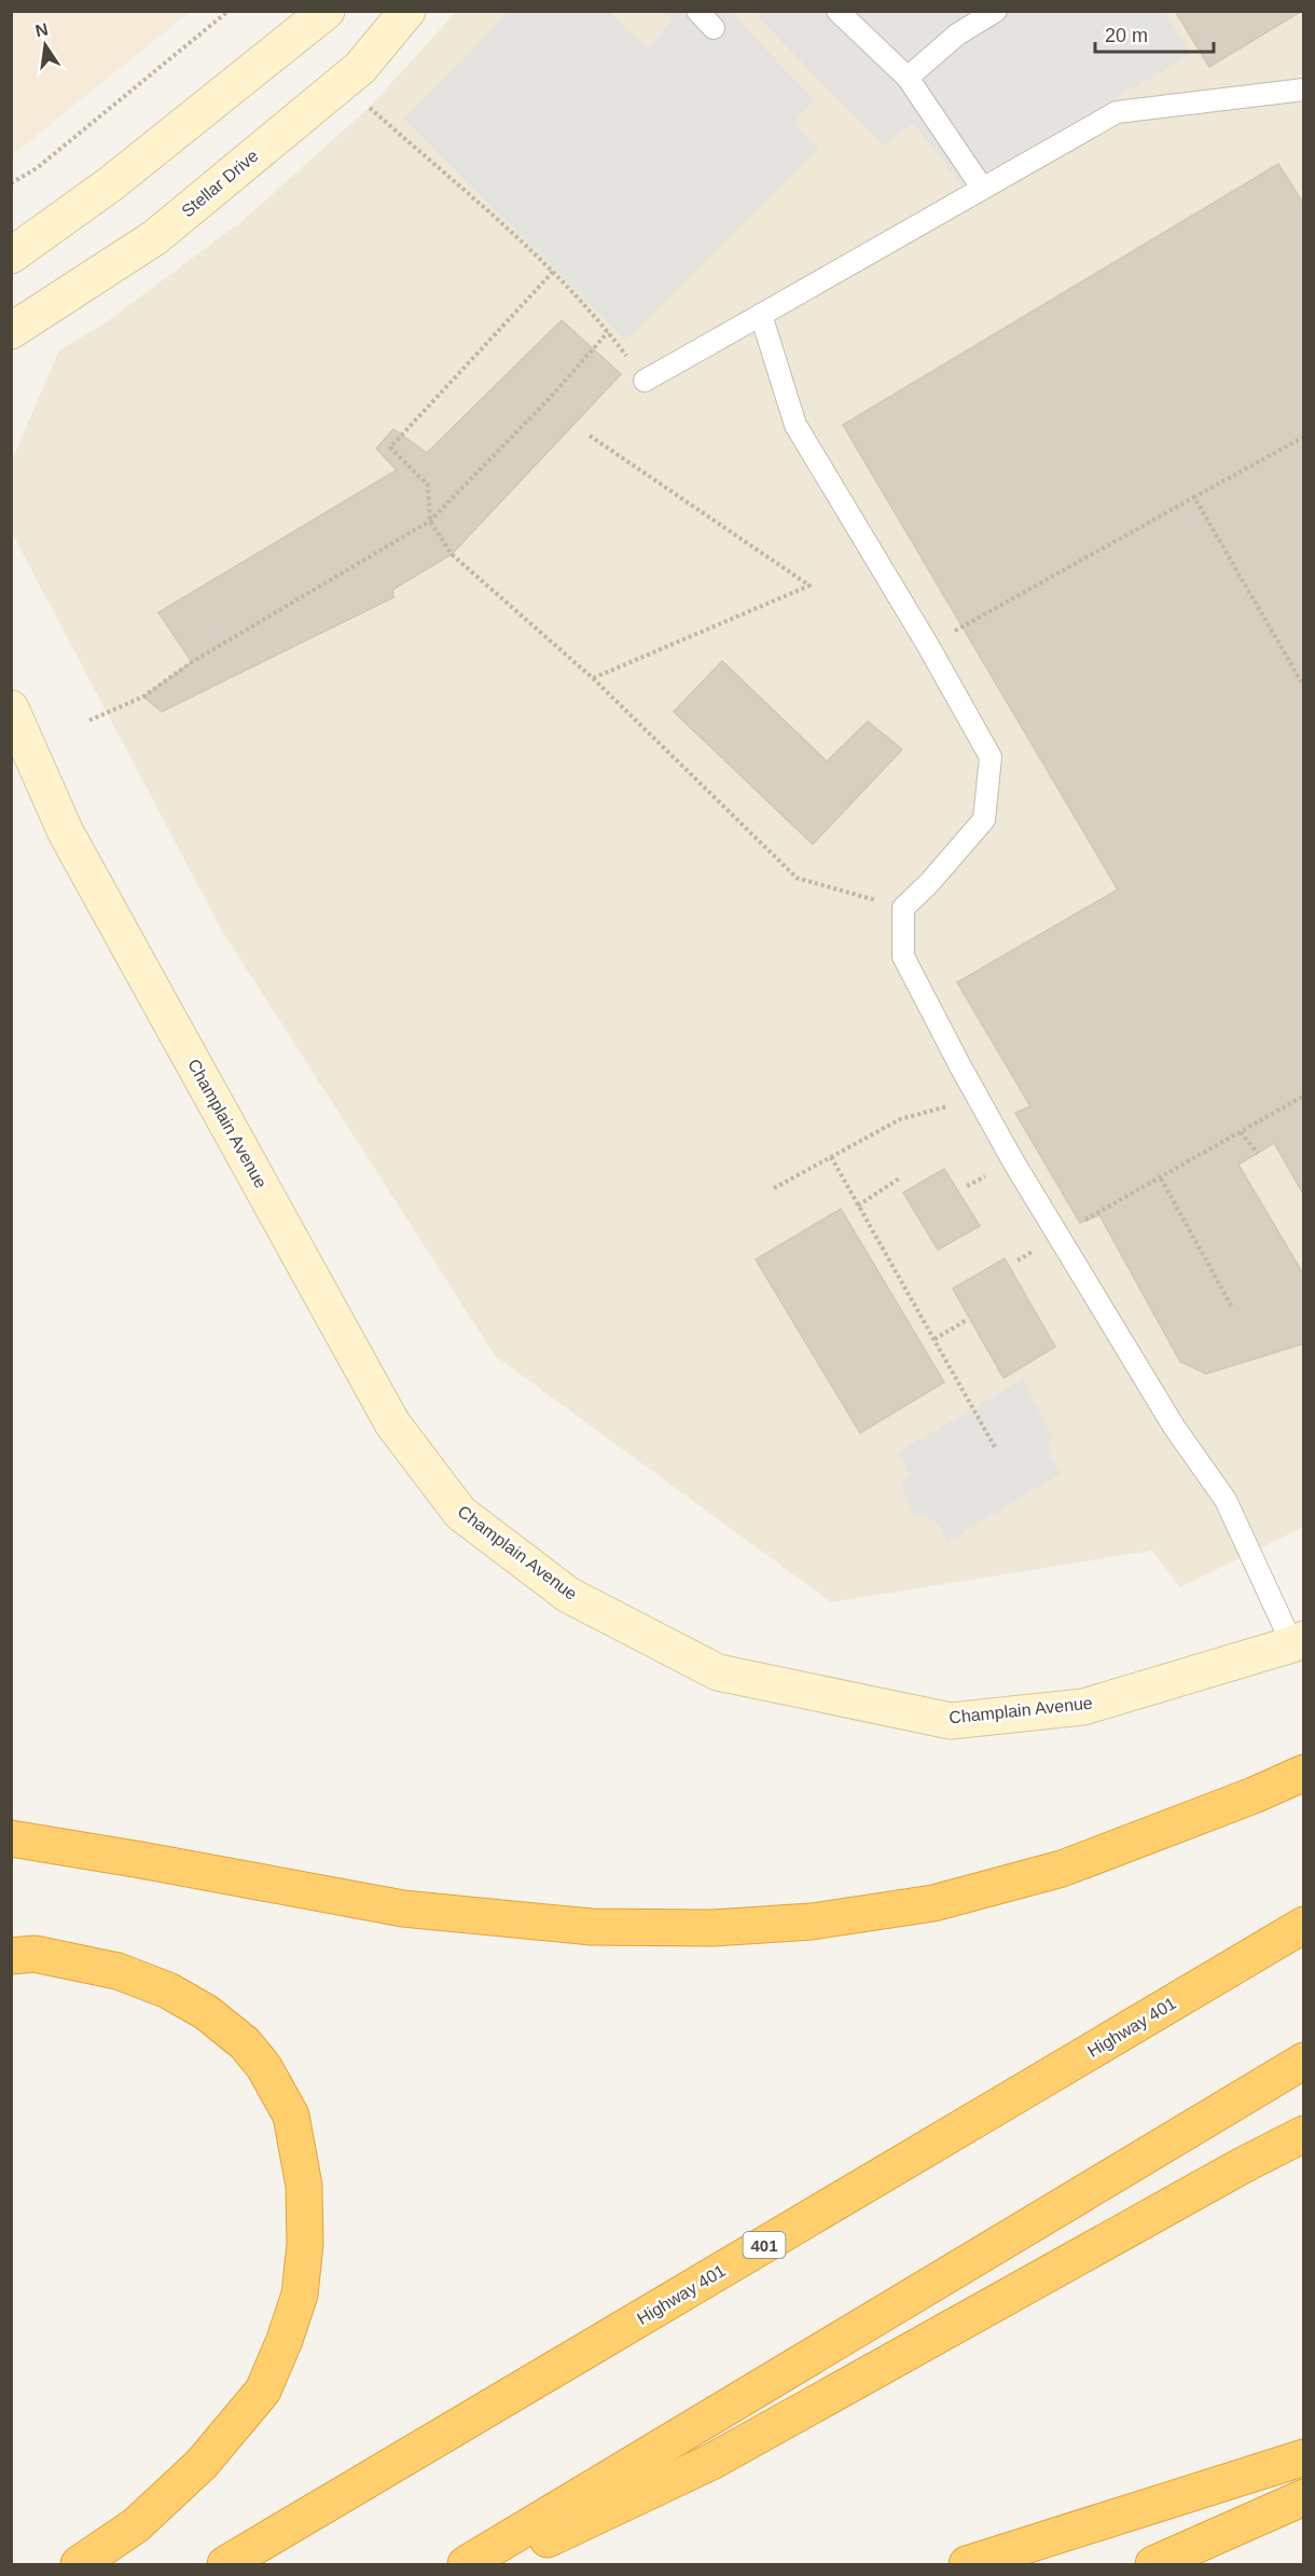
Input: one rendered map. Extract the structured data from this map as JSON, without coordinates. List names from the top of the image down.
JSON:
{
  "streets": {
    "highway": ["Highway 401", "401"],
    "main road": ["Stellar Drive", "Champlain Avenue"]
  },
  "scale_bar": "20 m",
  "north": "top"
}
